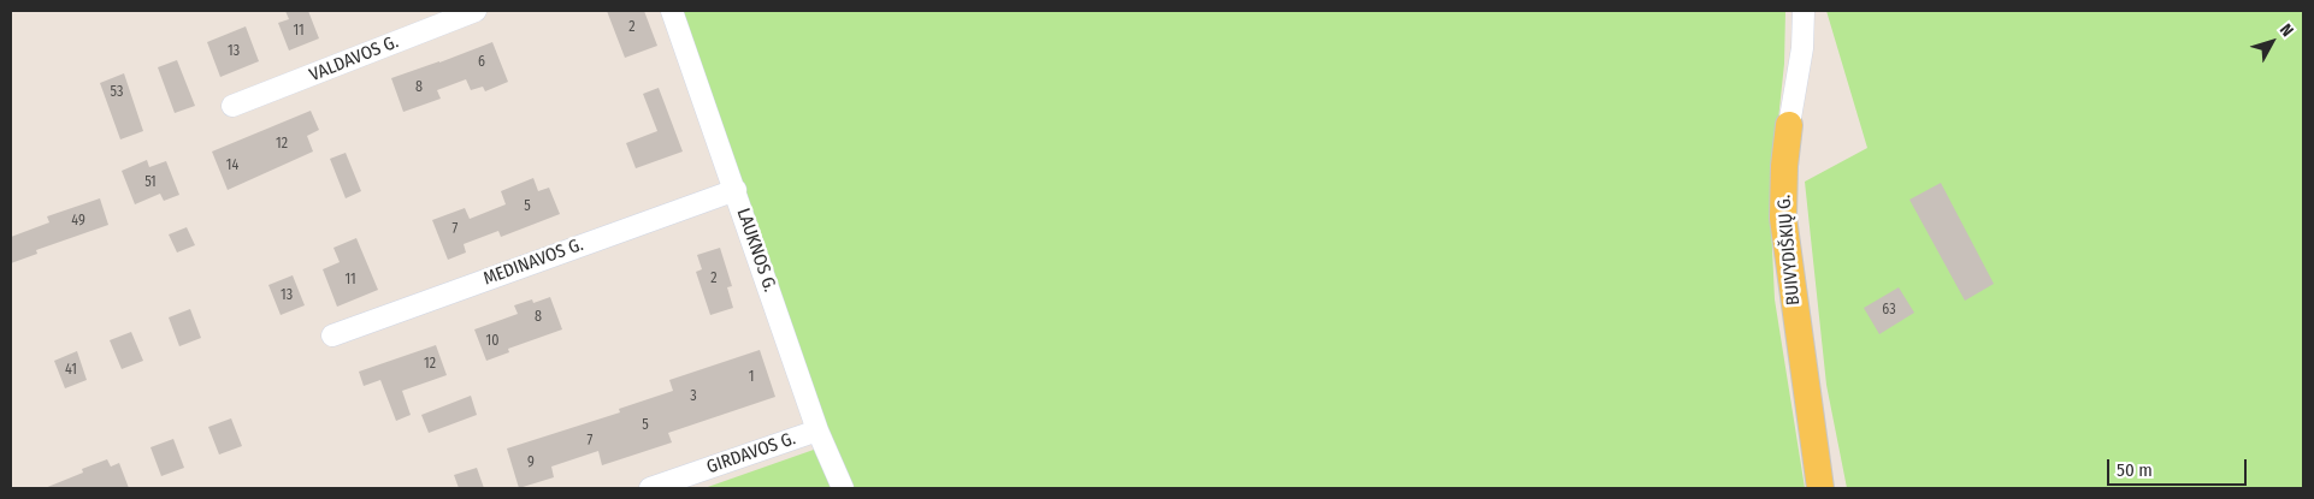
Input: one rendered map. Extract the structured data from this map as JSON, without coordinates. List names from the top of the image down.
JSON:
{
  "streets": {
    "main road": ["BUIVYDIŠKIŲ G."],
    "street": [
      "VALDAVOS G.",
      "LAUKNOS G.",
      "MEDINAVOS G.",
      "GIRDAVOS G."
    ]
  },
  "crossings": [
    ["LAUKNOS G.", "MEDINAVOS G."],
    ["LAUKNOS G.", "GIRDAVOS G."]
  ],
  "house_numbers": [
    "2",
    "11",
    "13",
    "6",
    "8",
    "53",
    "12",
    "14",
    "51",
    "5",
    "49",
    "7",
    "2",
    "11",
    "13",
    "63",
    "8",
    "10",
    "12",
    "41",
    "1",
    "3",
    "5",
    "7",
    "9"
  ],
  "scale_bar": "50 m",
  "north": "top right"
}
